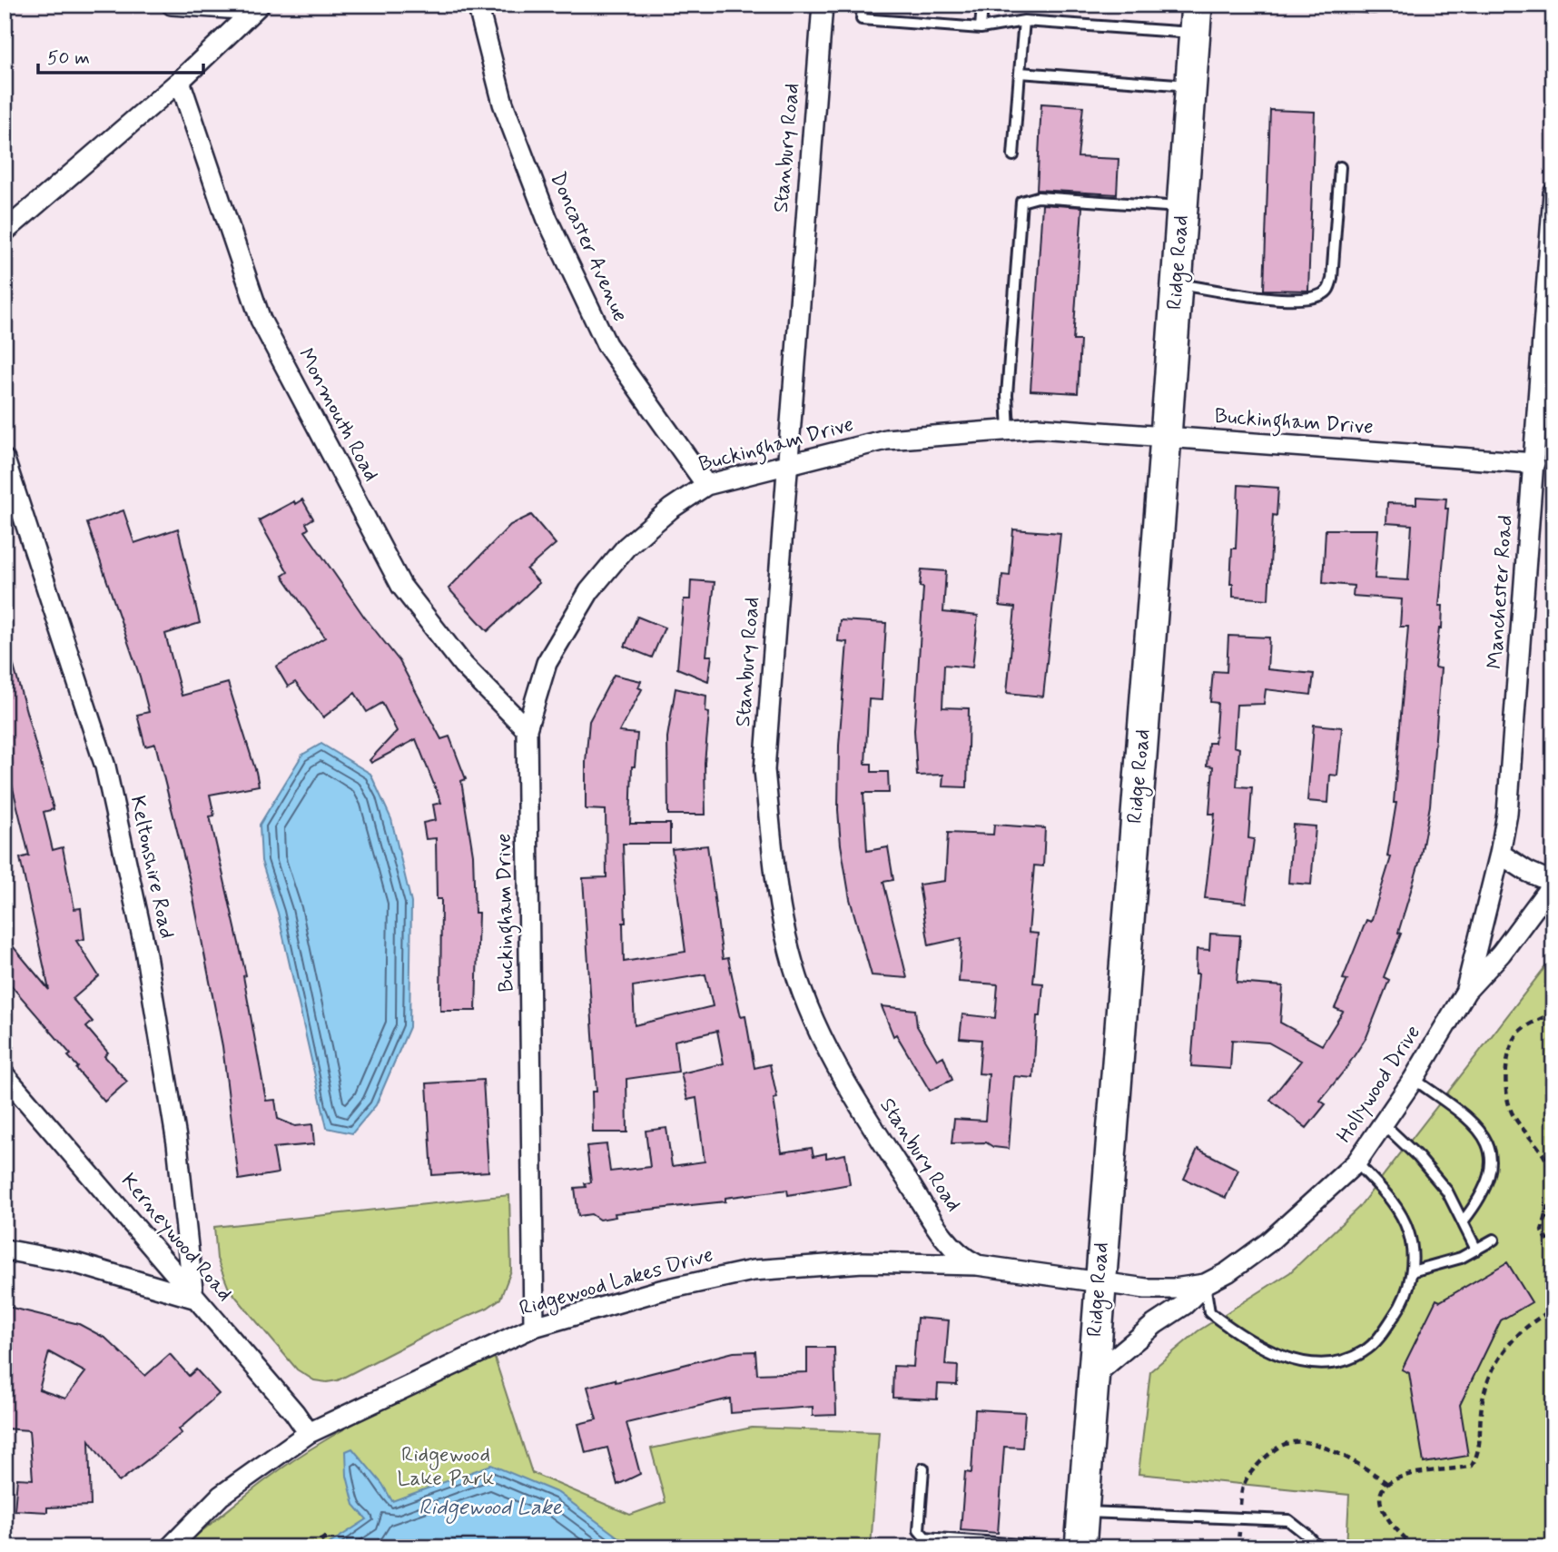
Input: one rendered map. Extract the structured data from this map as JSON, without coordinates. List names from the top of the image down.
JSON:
{
  "streets": {
    "main road": ["Ridge Road"],
    "street": [
      "Stanbury Road",
      "Doncaster Avenue",
      "Monmouth Road",
      "Buckingham Drive",
      "Manchester Road",
      "Keltonshire Road",
      "Hollywood Drive",
      "Kerneywood Road",
      "Ridgewood Lakes Drive"
    ]
  },
  "crossings": [
    ["Stanbury Road", "Buckingham Drive"],
    ["Stanbury Road", "Ridgewood Lakes Drive"],
    ["Doncaster Avenue", "Buckingham Drive"],
    ["Ridge Road", "Buckingham Drive"],
    ["Ridge Road", "Hollywood Drive"],
    ["Ridge Road", "Ridgewood Lakes Drive"],
    ["Monmouth Road", "Buckingham Drive"],
    ["Buckingham Drive", "Manchester Road"],
    ["Buckingham Drive", "Ridgewood Lakes Drive"],
    ["Manchester Road", "Hollywood Drive"],
    ["Keltonshire Road", "Kerneywood Road"],
    ["Hollywood Drive", "Ridgewood Lakes Drive"],
    ["Kerneywood Road", "Ridgewood Lakes Drive"]
  ],
  "water": ["Ridgewood Lake"],
  "parks": ["Ridgewood Lake Park"],
  "scale_bar": "50 m"
}
